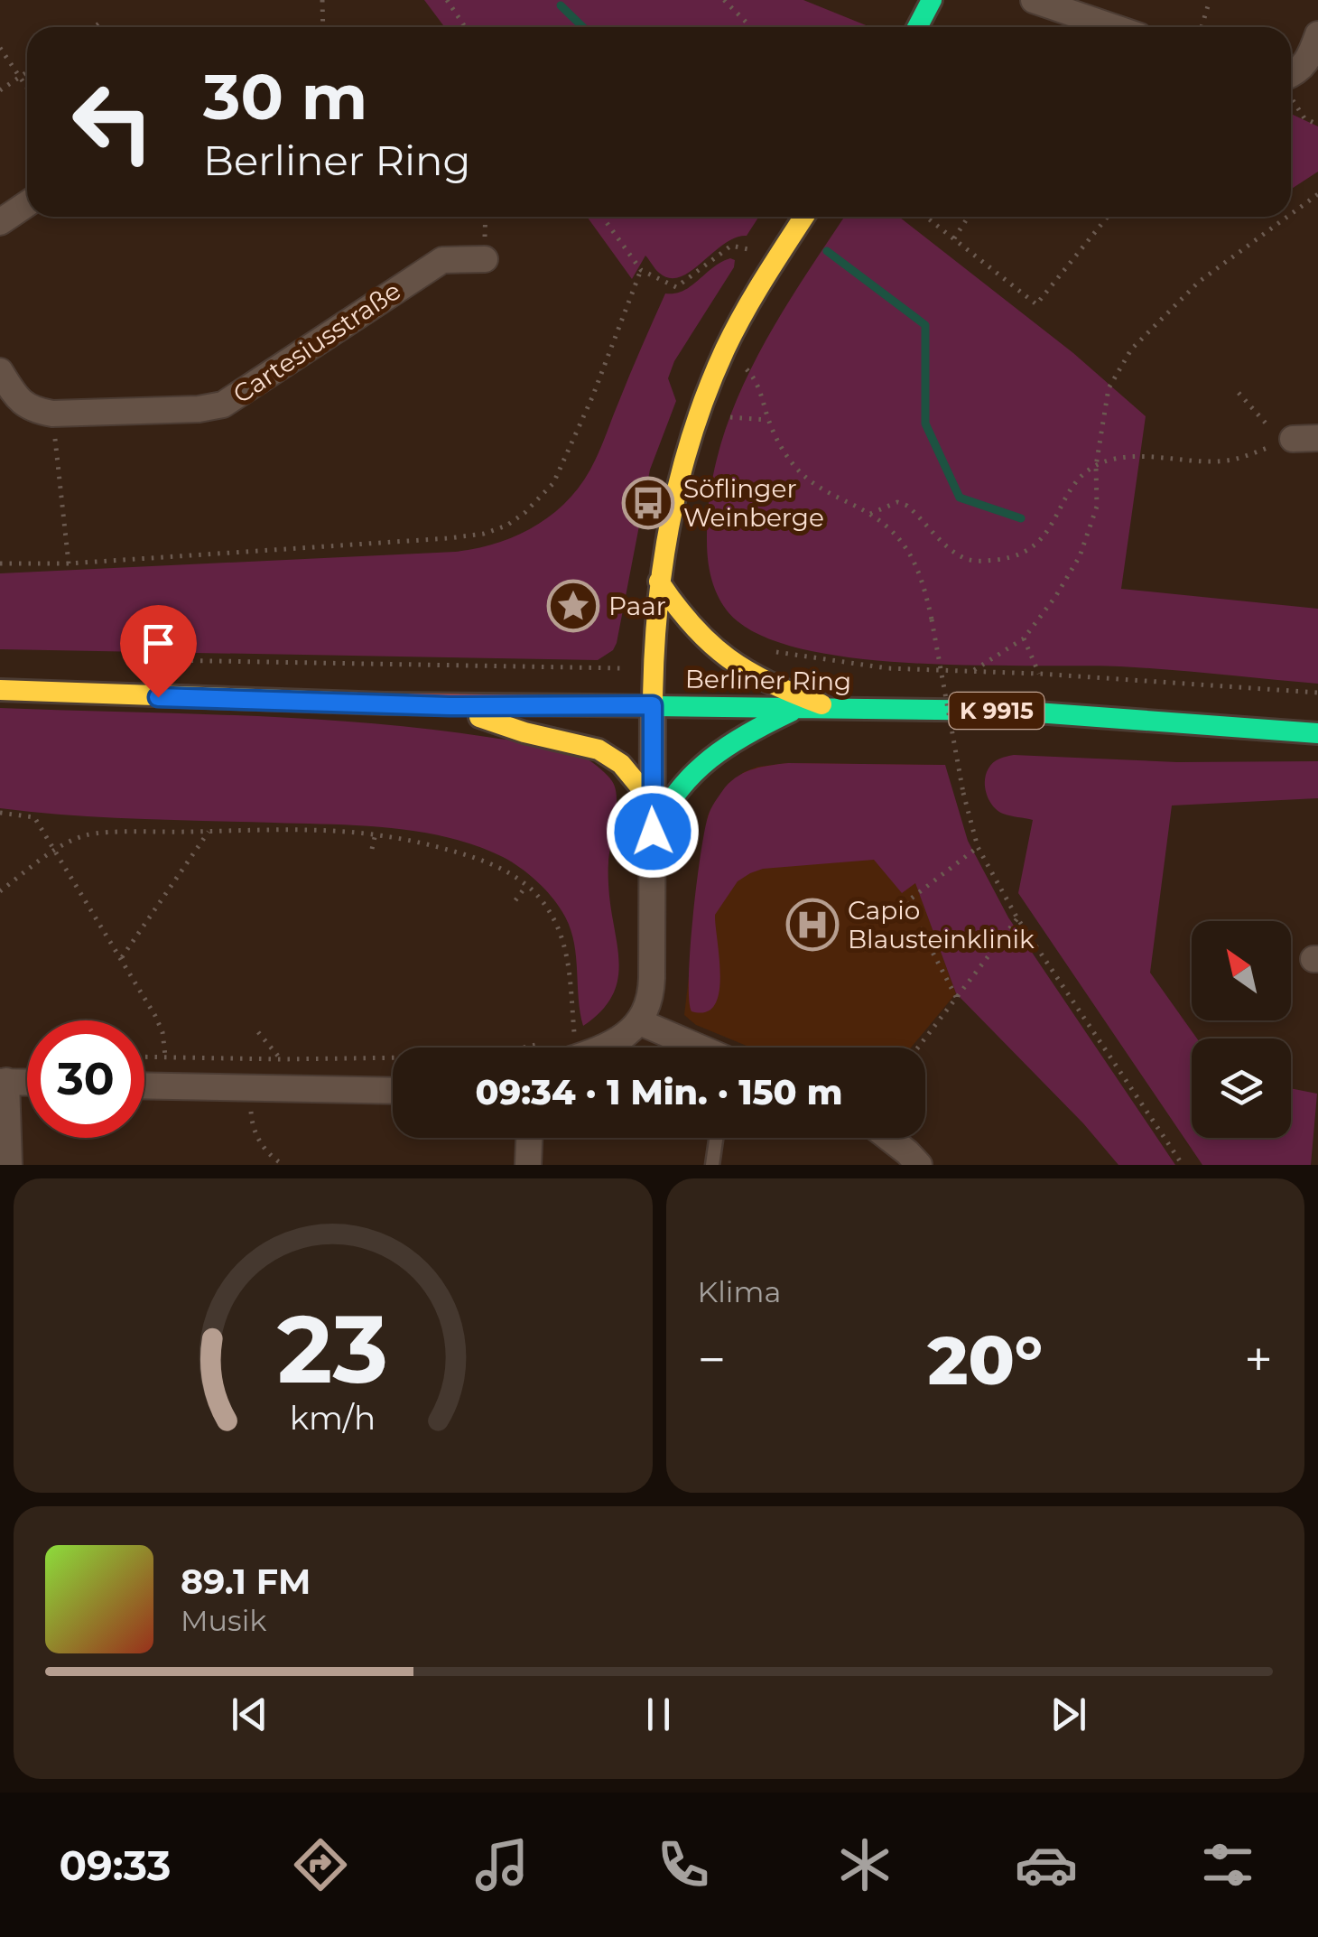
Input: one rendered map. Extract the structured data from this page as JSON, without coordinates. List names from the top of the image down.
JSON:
{
  "streets": {
    "main road": ["Berliner Ring", "K 9915"],
    "street": ["Cartesiusstraße"]
  },
  "places": {
    "bus stop": ["Söflinger Weinberge"],
    "place": ["Paar"],
    "hospital": ["Capio Blausteinklinik"]
  },
  "north": "top left",
  "page": {
    "turn": ["30 m", "Berliner Ring"],
    "limit": "30",
    "trip": "09:34 · 1 Min. · 150 m",
    "tile": "Klima",
    "heat": ["−", "20°", "+"],
    "song": ["89.1 FM", "Musik"],
    "tabs": "09:33",
    "gauge": ["23", "km/h"]
  }
}
